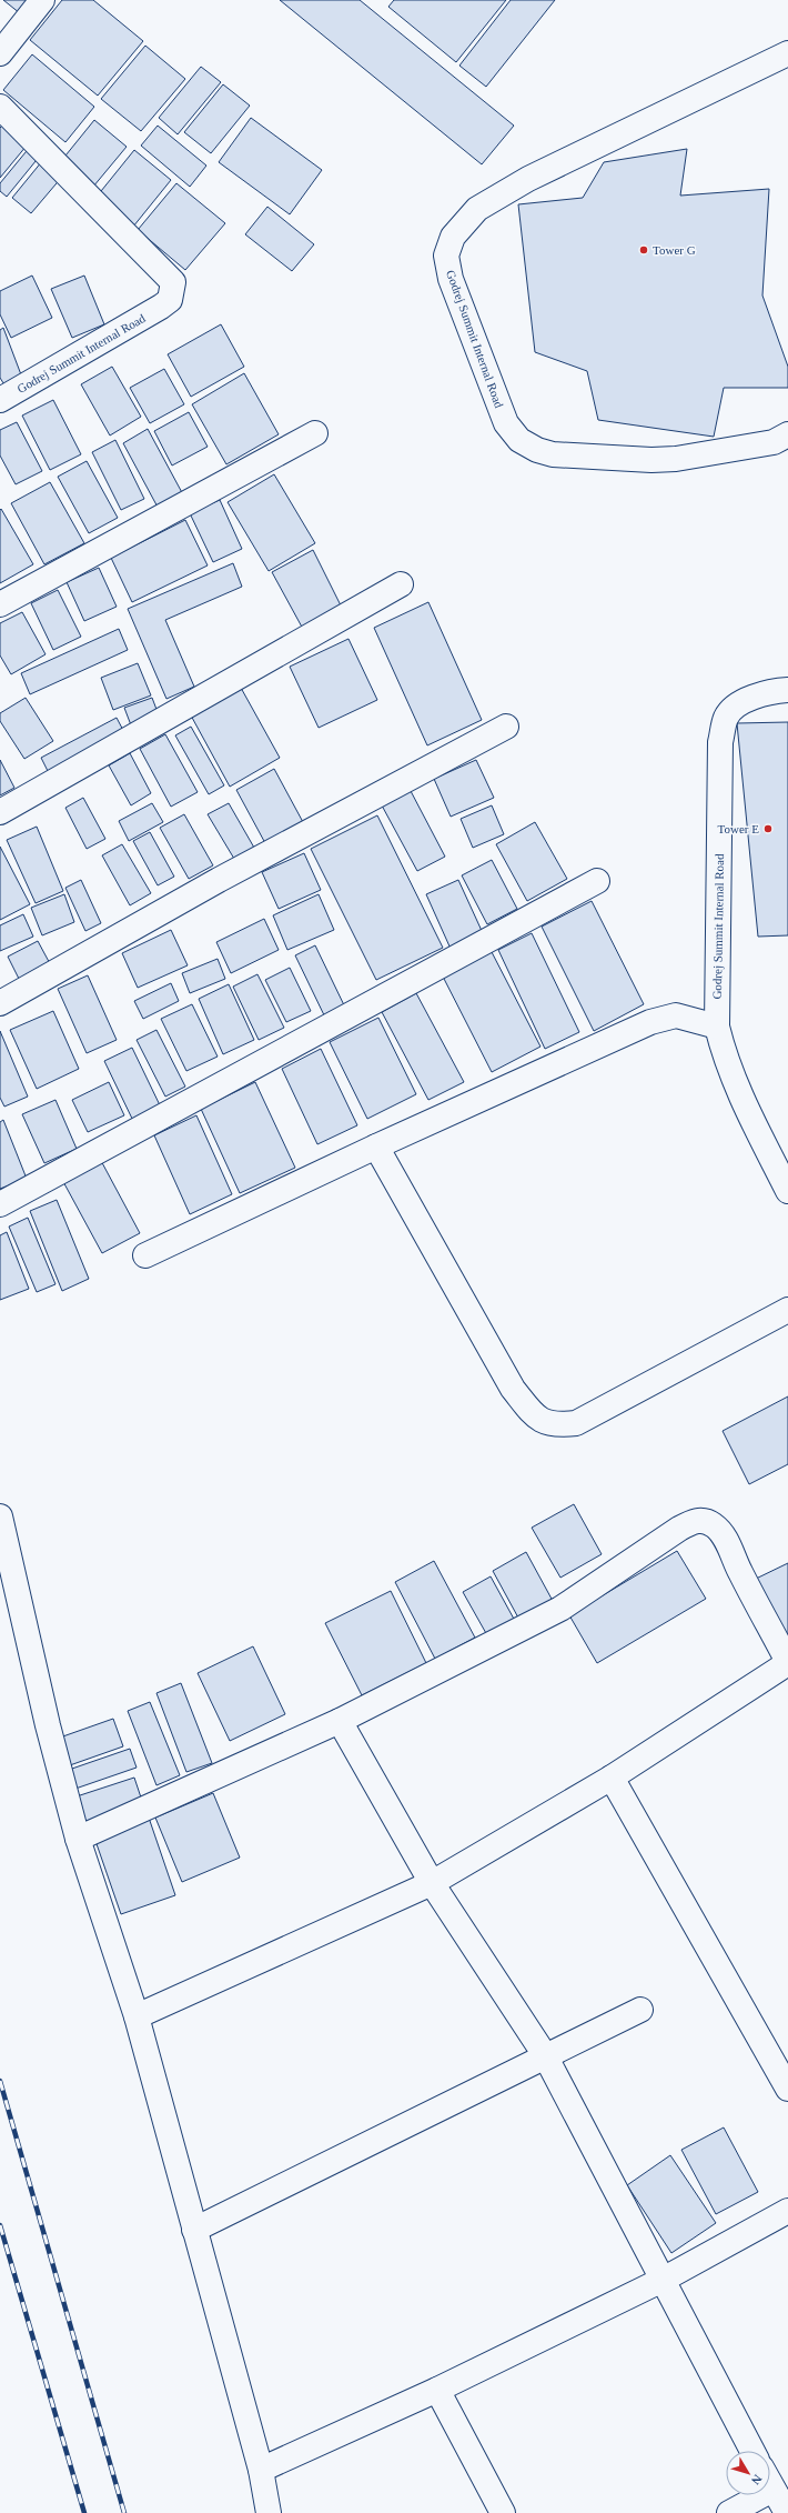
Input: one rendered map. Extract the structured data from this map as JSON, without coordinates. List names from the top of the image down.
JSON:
{
  "streets": {
    "street": ["Godrej Summit Internal Road"]
  },
  "places": ["Tower G", "Tower E"],
  "north": "bottom right"
}
